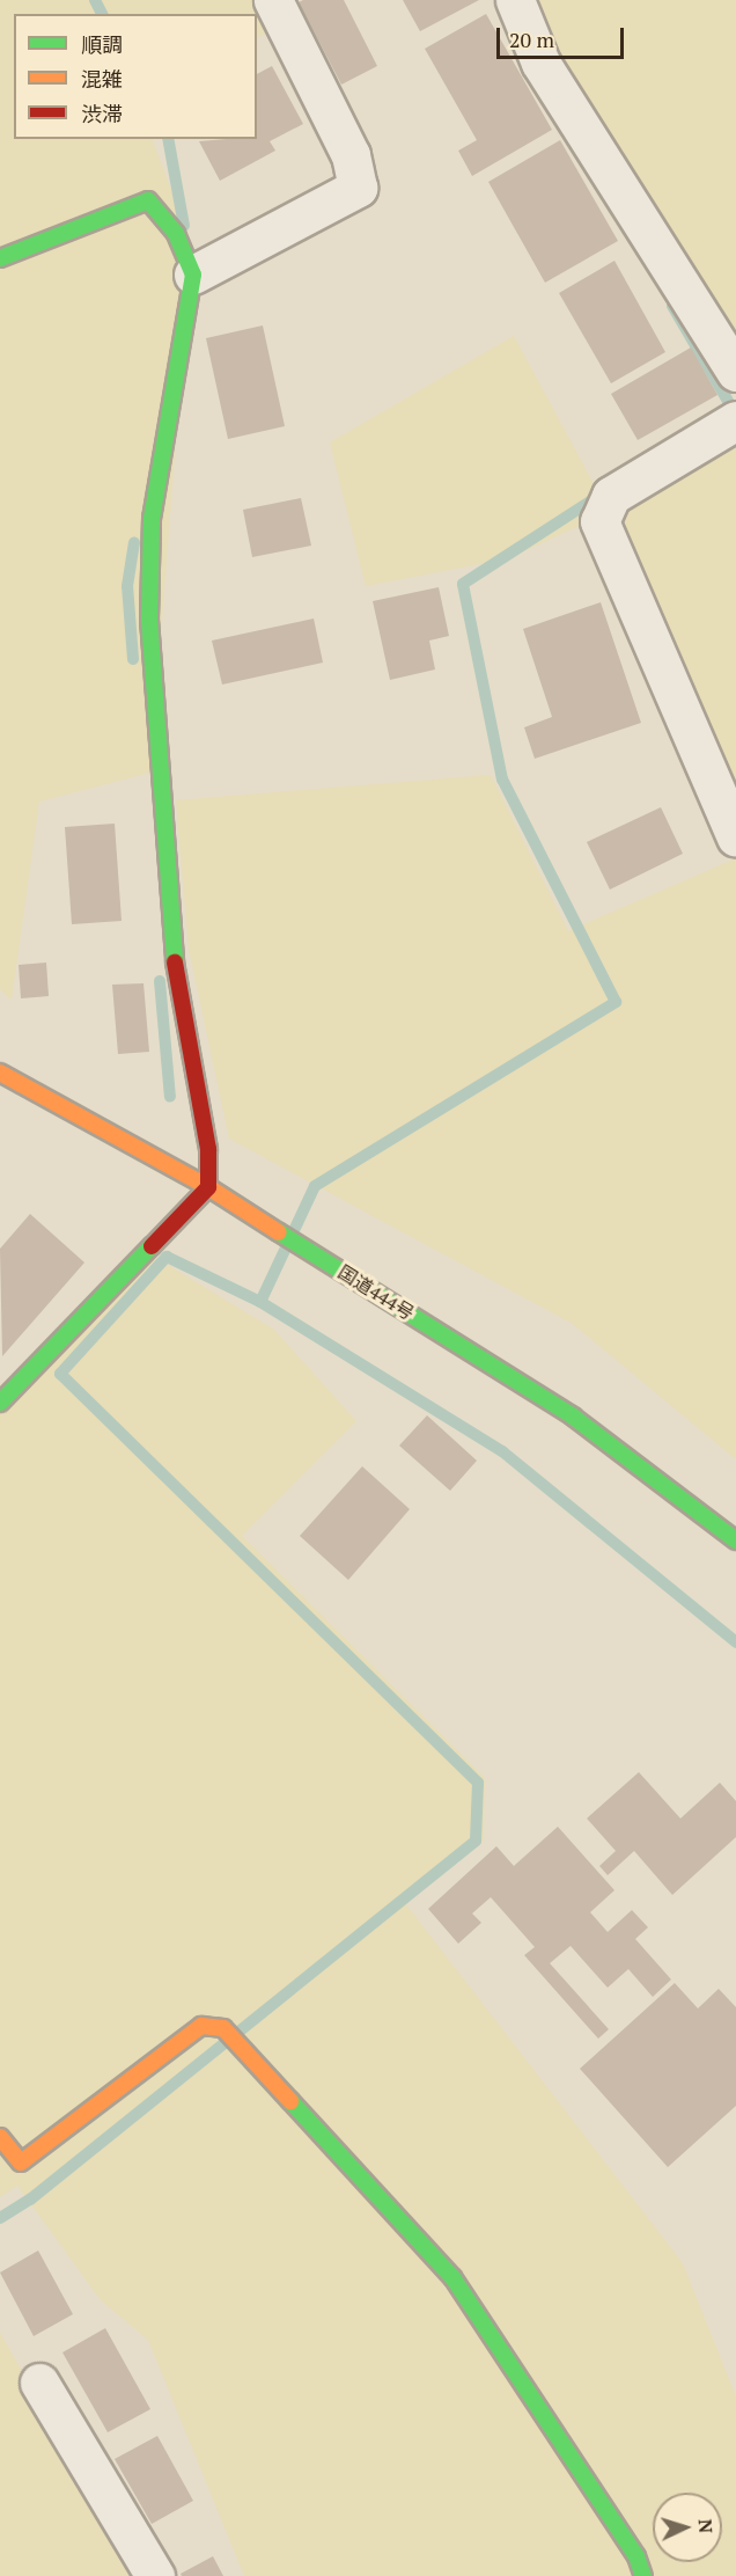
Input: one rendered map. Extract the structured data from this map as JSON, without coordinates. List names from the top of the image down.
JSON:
{
  "streets": {
    "main road": ["国道444号"]
  },
  "legend": ["順調", "混雑", "渋滞"],
  "scale_bar": "20 m",
  "north": "right"
}
